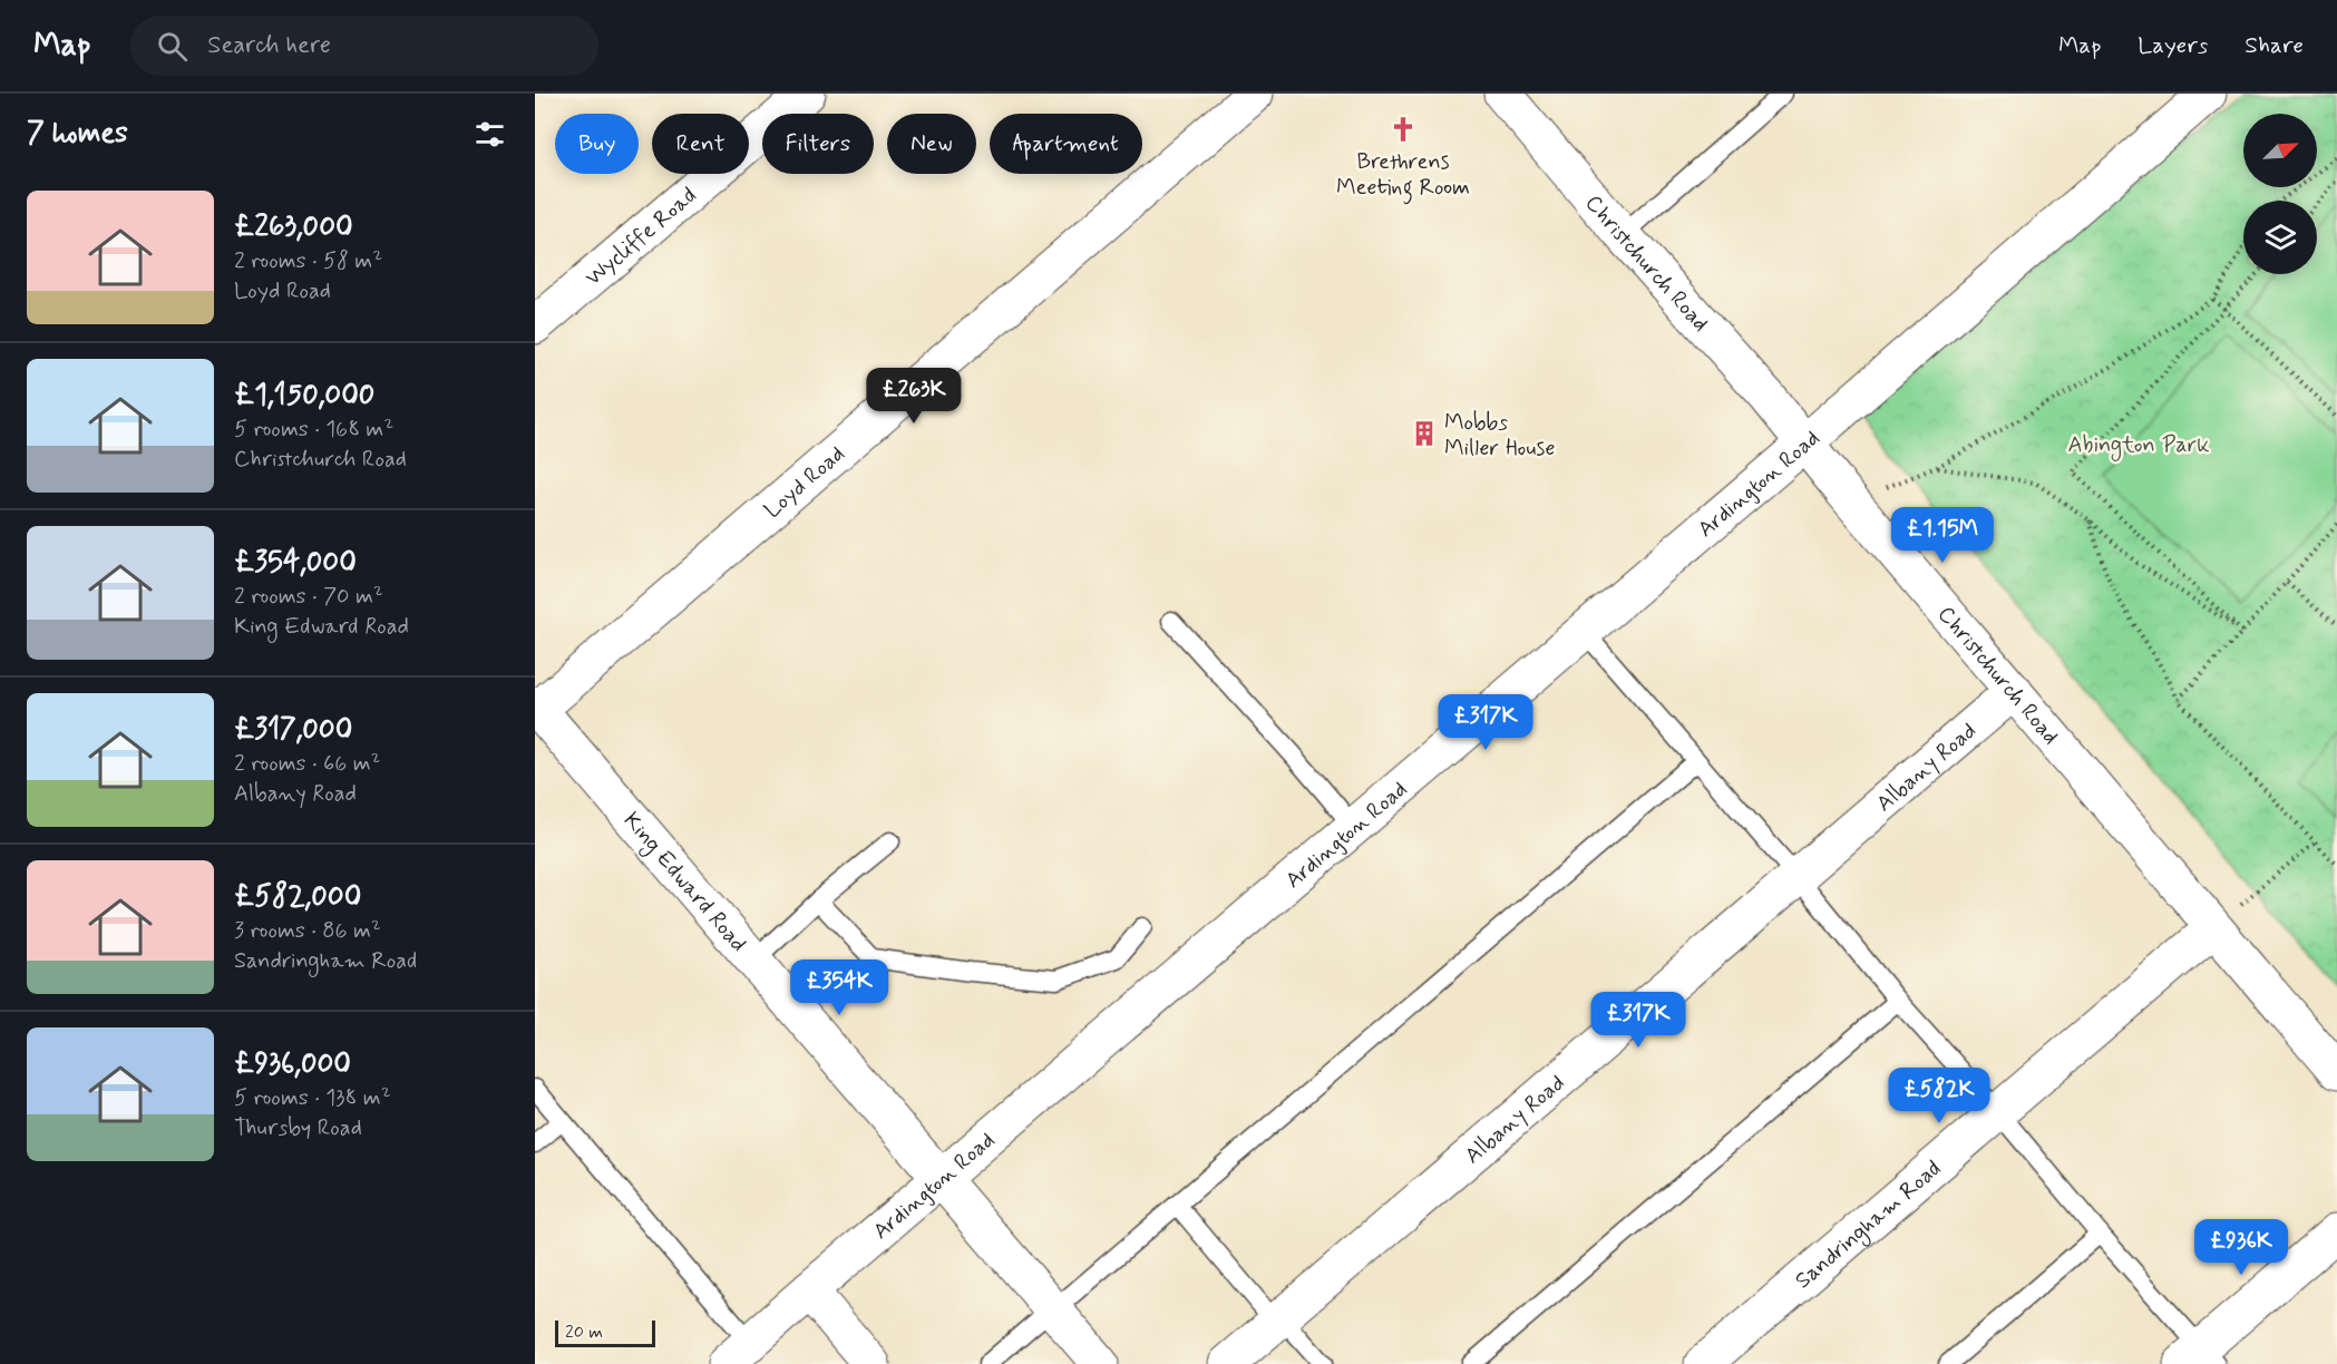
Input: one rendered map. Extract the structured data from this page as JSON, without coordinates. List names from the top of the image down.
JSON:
{
  "streets": {
    "street": [
      "Wycliffe Road",
      "Christchurch Road",
      "Loyd Road",
      "Ardington Road",
      "Albany Road",
      "King Edward Road",
      "Sandringham Road"
    ]
  },
  "crossings": [
    ["Christchurch Road", "Ardington Road"],
    ["Christchurch Road", "Albany Road"],
    ["Christchurch Road", "Sandringham Road"],
    ["Loyd Road", "King Edward Road"],
    ["Ardington Road", "King Edward Road"]
  ],
  "parks": ["Abington Park"],
  "places": {
    "church": ["Brethrens Meeting Room"],
    "building": ["Mobbs Miller House"]
  },
  "scale_bar": "20 m",
  "north": "top right",
  "page": {
    "header": "Map",
    "search": "Search here",
    "nav": ["Map", "Layers", "Share"],
    "heading": "7 homes",
    "chip": [
      "Buy",
      "Rent",
      "Filters",
      "New",
      "Apartment"
    ],
    "list": [
      {
        "name": "£263,000",
        "note": "2 rooms · 58 m² · Loyd Road"
      },
      {
        "name": "£1,150,000",
        "note": "5 rooms · 168 m² · Christchurch Road"
      },
      {
        "name": "£354,000",
        "note": "2 rooms · 70 m² · King Edward Road"
      },
      {
        "name": "£317,000",
        "note": "2 rooms · 66 m² · Albany Road"
      },
      {
        "name": "£582,000",
        "note": "3 rooms · 86 m² · Sandringham Road"
      },
      {
        "name": "£936,000",
        "note": "5 rooms · 138 m² · Thursby Road"
      }
    ],
    "price": [
      "£263K",
      "£1.15M",
      "£317K",
      "£354K",
      "£317K",
      "£582K",
      "£936K"
    ],
    "scale": "20 m"
  }
}
